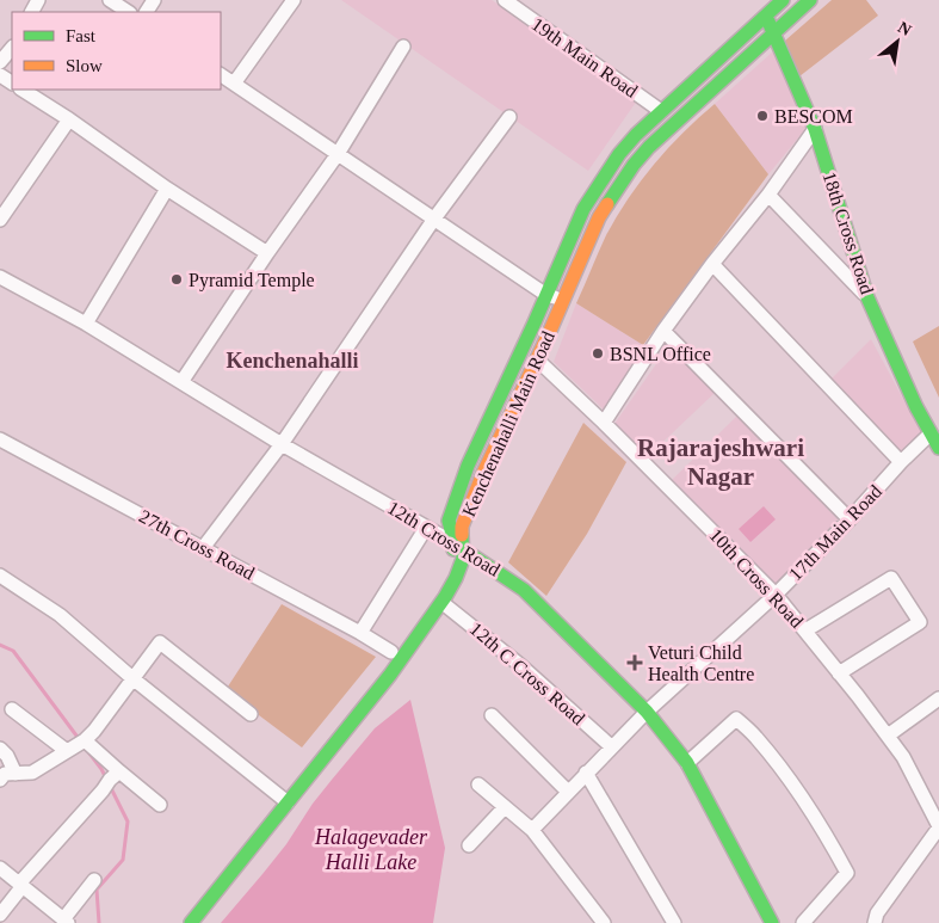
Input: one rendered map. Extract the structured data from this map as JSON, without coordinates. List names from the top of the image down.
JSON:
{
  "streets": {
    "main road": ["18th Cross Road", "Kenchenahalli Main Road", "12th Cross Road"],
    "street": [
      "19th Main Road",
      "17th Main Road",
      "27th Cross Road",
      "10th Cross Road",
      "12th C Cross Road"
    ]
  },
  "crossings": [
    ["19th Main Road", "Kenchenahalli Main Road"],
    ["18th Cross Road", "Kenchenahalli Main Road"],
    ["18th Cross Road", "17th Main Road"],
    ["Kenchenahalli Main Road", "12th Cross Road"],
    ["Kenchenahalli Main Road", "27th Cross Road"],
    ["Kenchenahalli Main Road", "10th Cross Road"],
    ["Kenchenahalli Main Road", "12th C Cross Road"],
    ["17th Main Road", "12th Cross Road"],
    ["17th Main Road", "10th Cross Road"],
    ["17th Main Road", "12th C Cross Road"]
  ],
  "districts": ["Kenchenahalli", "Rajarajeshwari Nagar"],
  "water": ["Halagevader Halli Lake"],
  "places": {
    "other": ["BESCOM", "Pyramid Temple", "BSNL Office"],
    "health": ["Veturi Child Health Centre"]
  },
  "legend": ["Fast", "Slow"],
  "north": "top right"
}
